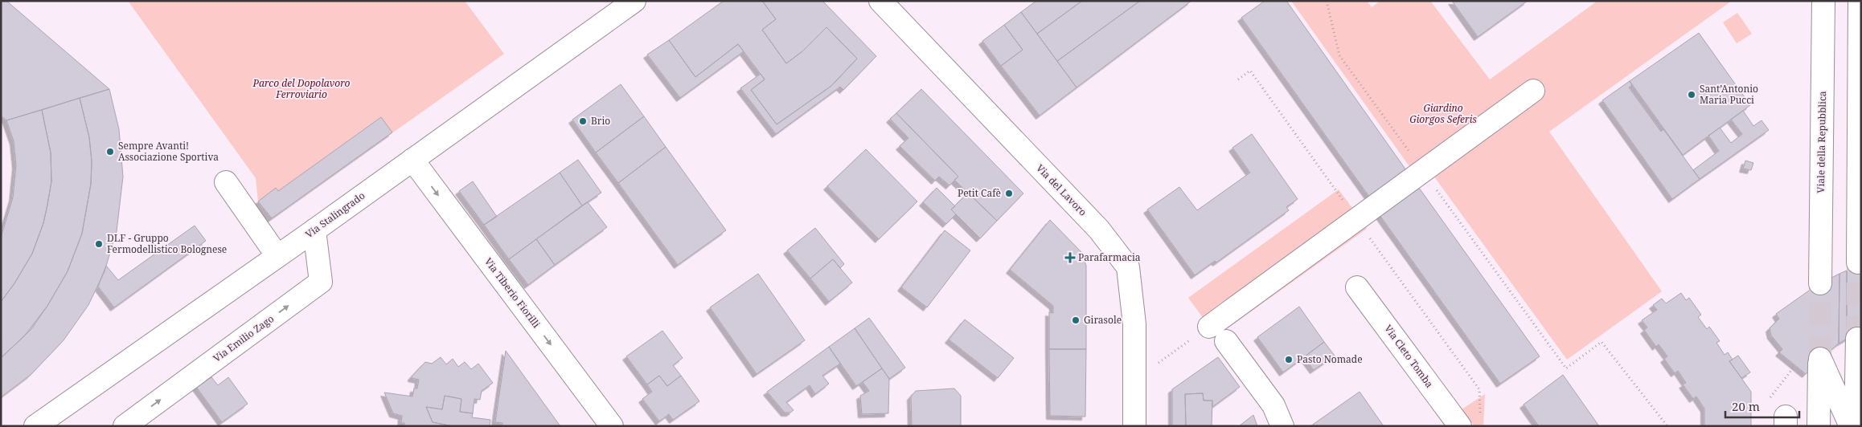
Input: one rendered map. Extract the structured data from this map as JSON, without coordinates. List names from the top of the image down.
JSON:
{
  "streets": {
    "street": [
      "Viale della Repubblica",
      "Via del Lavoro",
      "Via Stalingrado",
      "Via Tiberio Fiorilli",
      "Via Emilio Zago",
      "Via Cleto Tomba"
    ]
  },
  "crossings": [
    ["Via Stalingrado", "Via Tiberio Fiorilli"],
    ["Via Stalingrado", "Via Emilio Zago"]
  ],
  "one_way": ["Via Tiberio Fiorilli", "Via Emilio Zago"],
  "parks": ["Parco del Dopolavoro Ferroviario", "Giardino Giorgos Seferis"],
  "places": {
    "other": [
      "Sant’Antonio Maria Pucci",
      "Brio",
      "Sempre Avanti! Associazione Sportiva",
      "Petit Cafè",
      "DLF - Gruppo Fermodellistico Bolognese",
      "Girasole",
      "Pasto Nomade"
    ],
    "health": ["Parafarmacia"]
  },
  "scale_bar": "20 m"
}
